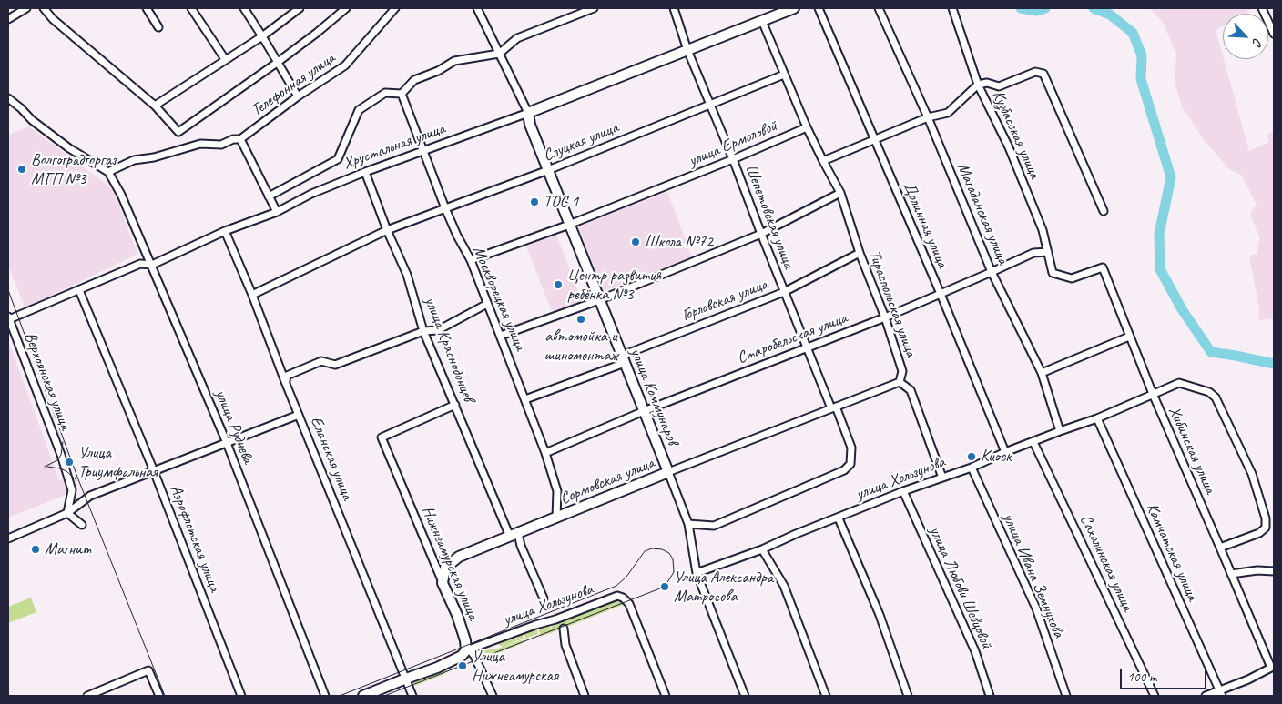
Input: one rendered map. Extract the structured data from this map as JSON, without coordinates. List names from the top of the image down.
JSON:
{
  "streets": {
    "street": [
      "Телефонная улица",
      "Кузбасская улица",
      "Слуцкая улица",
      "улица Ермоловой",
      "Хрустальная улица",
      "Магаданская улица",
      "Шепетовская улица",
      "Долинная улица",
      "Москворецкая улица",
      "Горловская улица",
      "Тираспольская улица",
      "Старобельская улица",
      "улица Краснодонцев",
      "Верхоянская улица",
      "улица Коммунаров",
      "улица Руднева",
      "Хибинская улица",
      "Еланская улица",
      "улица Хользунова",
      "Сормовская улица",
      "Аэрофлотская улица",
      "Камчатская улица",
      "Нижнеамурская улица",
      "Сахалинская улица",
      "улица Ивана Земнухова",
      "улица Любови Шевцовой"
    ]
  },
  "crossings": [
    ["Телефонная улица", "улица Руднева"],
    ["Кузбасская улица", "Старобельская улица"],
    ["Кузбасская улица", "Хибинская улица"],
    ["Слуцкая улица", "Шепетовская улица"],
    ["Слуцкая улица", "Москворецкая улица"],
    ["Слуцкая улица", "улица Краснодонцев"],
    ["Слуцкая улица", "улица Коммунаров"],
    ["Слуцкая улица", "Еланская улица"],
    ["улица Ермоловой", "Шепетовская улица"],
    ["улица Ермоловой", "Москворецкая улица"],
    ["улица Ермоловой", "улица Коммунаров"],
    ["Хрустальная улица", "Шепетовская улица"],
    ["Хрустальная улица", "Москворецкая улица"],
    ["Хрустальная улица", "улица Краснодонцев"],
    ["Хрустальная улица", "Верхоянская улица"],
    ["Хрустальная улица", "улица Коммунаров"],
    ["Хрустальная улица", "улица Руднева"],
    ["Хрустальная улица", "Еланская улица"],
    ["Хрустальная улица", "Аэрофлотская улица"],
    ["Магаданская улица", "Старобельская улица"],
    ["Магаданская улица", "улица Хользунова"],
    ["Шепетовская улица", "Горловская улица"],
    ["Шепетовская улица", "Старобельская улица"],
    ["Шепетовская улица", "улица Коммунаров"],
    ["Шепетовская улица", "Сормовская улица"],
    ["Долинная улица", "Старобельская улица"],
    ["Долинная улица", "улица Хользунова"],
    ["Москворецкая улица", "Горловская улица"],
    ["Москворецкая улица", "Старобельская улица"],
    ["Москворецкая улица", "Сормовская улица"],
    ["Горловская улица", "Тираспольская улица"],
    ["Горловская улица", "улица Коммунаров"],
    ["Тираспольская улица", "Старобельская улица"],
    ["Тираспольская улица", "улица Хользунова"],
    ["Тираспольская улица", "Сормовская улица"],
    ["Старобельская улица", "улица Коммунаров"],
    ["улица Краснодонцев", "Сормовская улица"],
    ["улица Краснодонцев", "Нижнеамурская улица"],
    ["улица Коммунаров", "улица Хользунова"],
    ["улица Коммунаров", "Сормовская улица"],
    ["Хибинская улица", "улица Хользунова"],
    ["Хибинская улица", "Камчатская улица"],
    ["Еланская улица", "улица Хользунова"],
    ["улица Хользунова", "Камчатская улица"],
    ["улица Хользунова", "Нижнеамурская улица"],
    ["улица Хользунова", "Сахалинская улица"],
    ["улица Хользунова", "улица Ивана Земнухова"],
    ["улица Хользунова", "улица Любови Шевцовой"],
    ["Сормовская улица", "Нижнеамурская улица"]
  ],
  "places": [
    "Волгоградгоргаз МГП №3",
    "ТОС 1",
    "Школа №72",
    "Центр развития ребёнка №3",
    "автомойка и шиномонтаж",
    "Киоск",
    "Улица Триумфальная",
    "Магнит",
    "Улица Александра Матросова",
    "Улица Нижнеамурская"
  ],
  "scale_bar": "100 m",
  "north": "bottom right"
}
